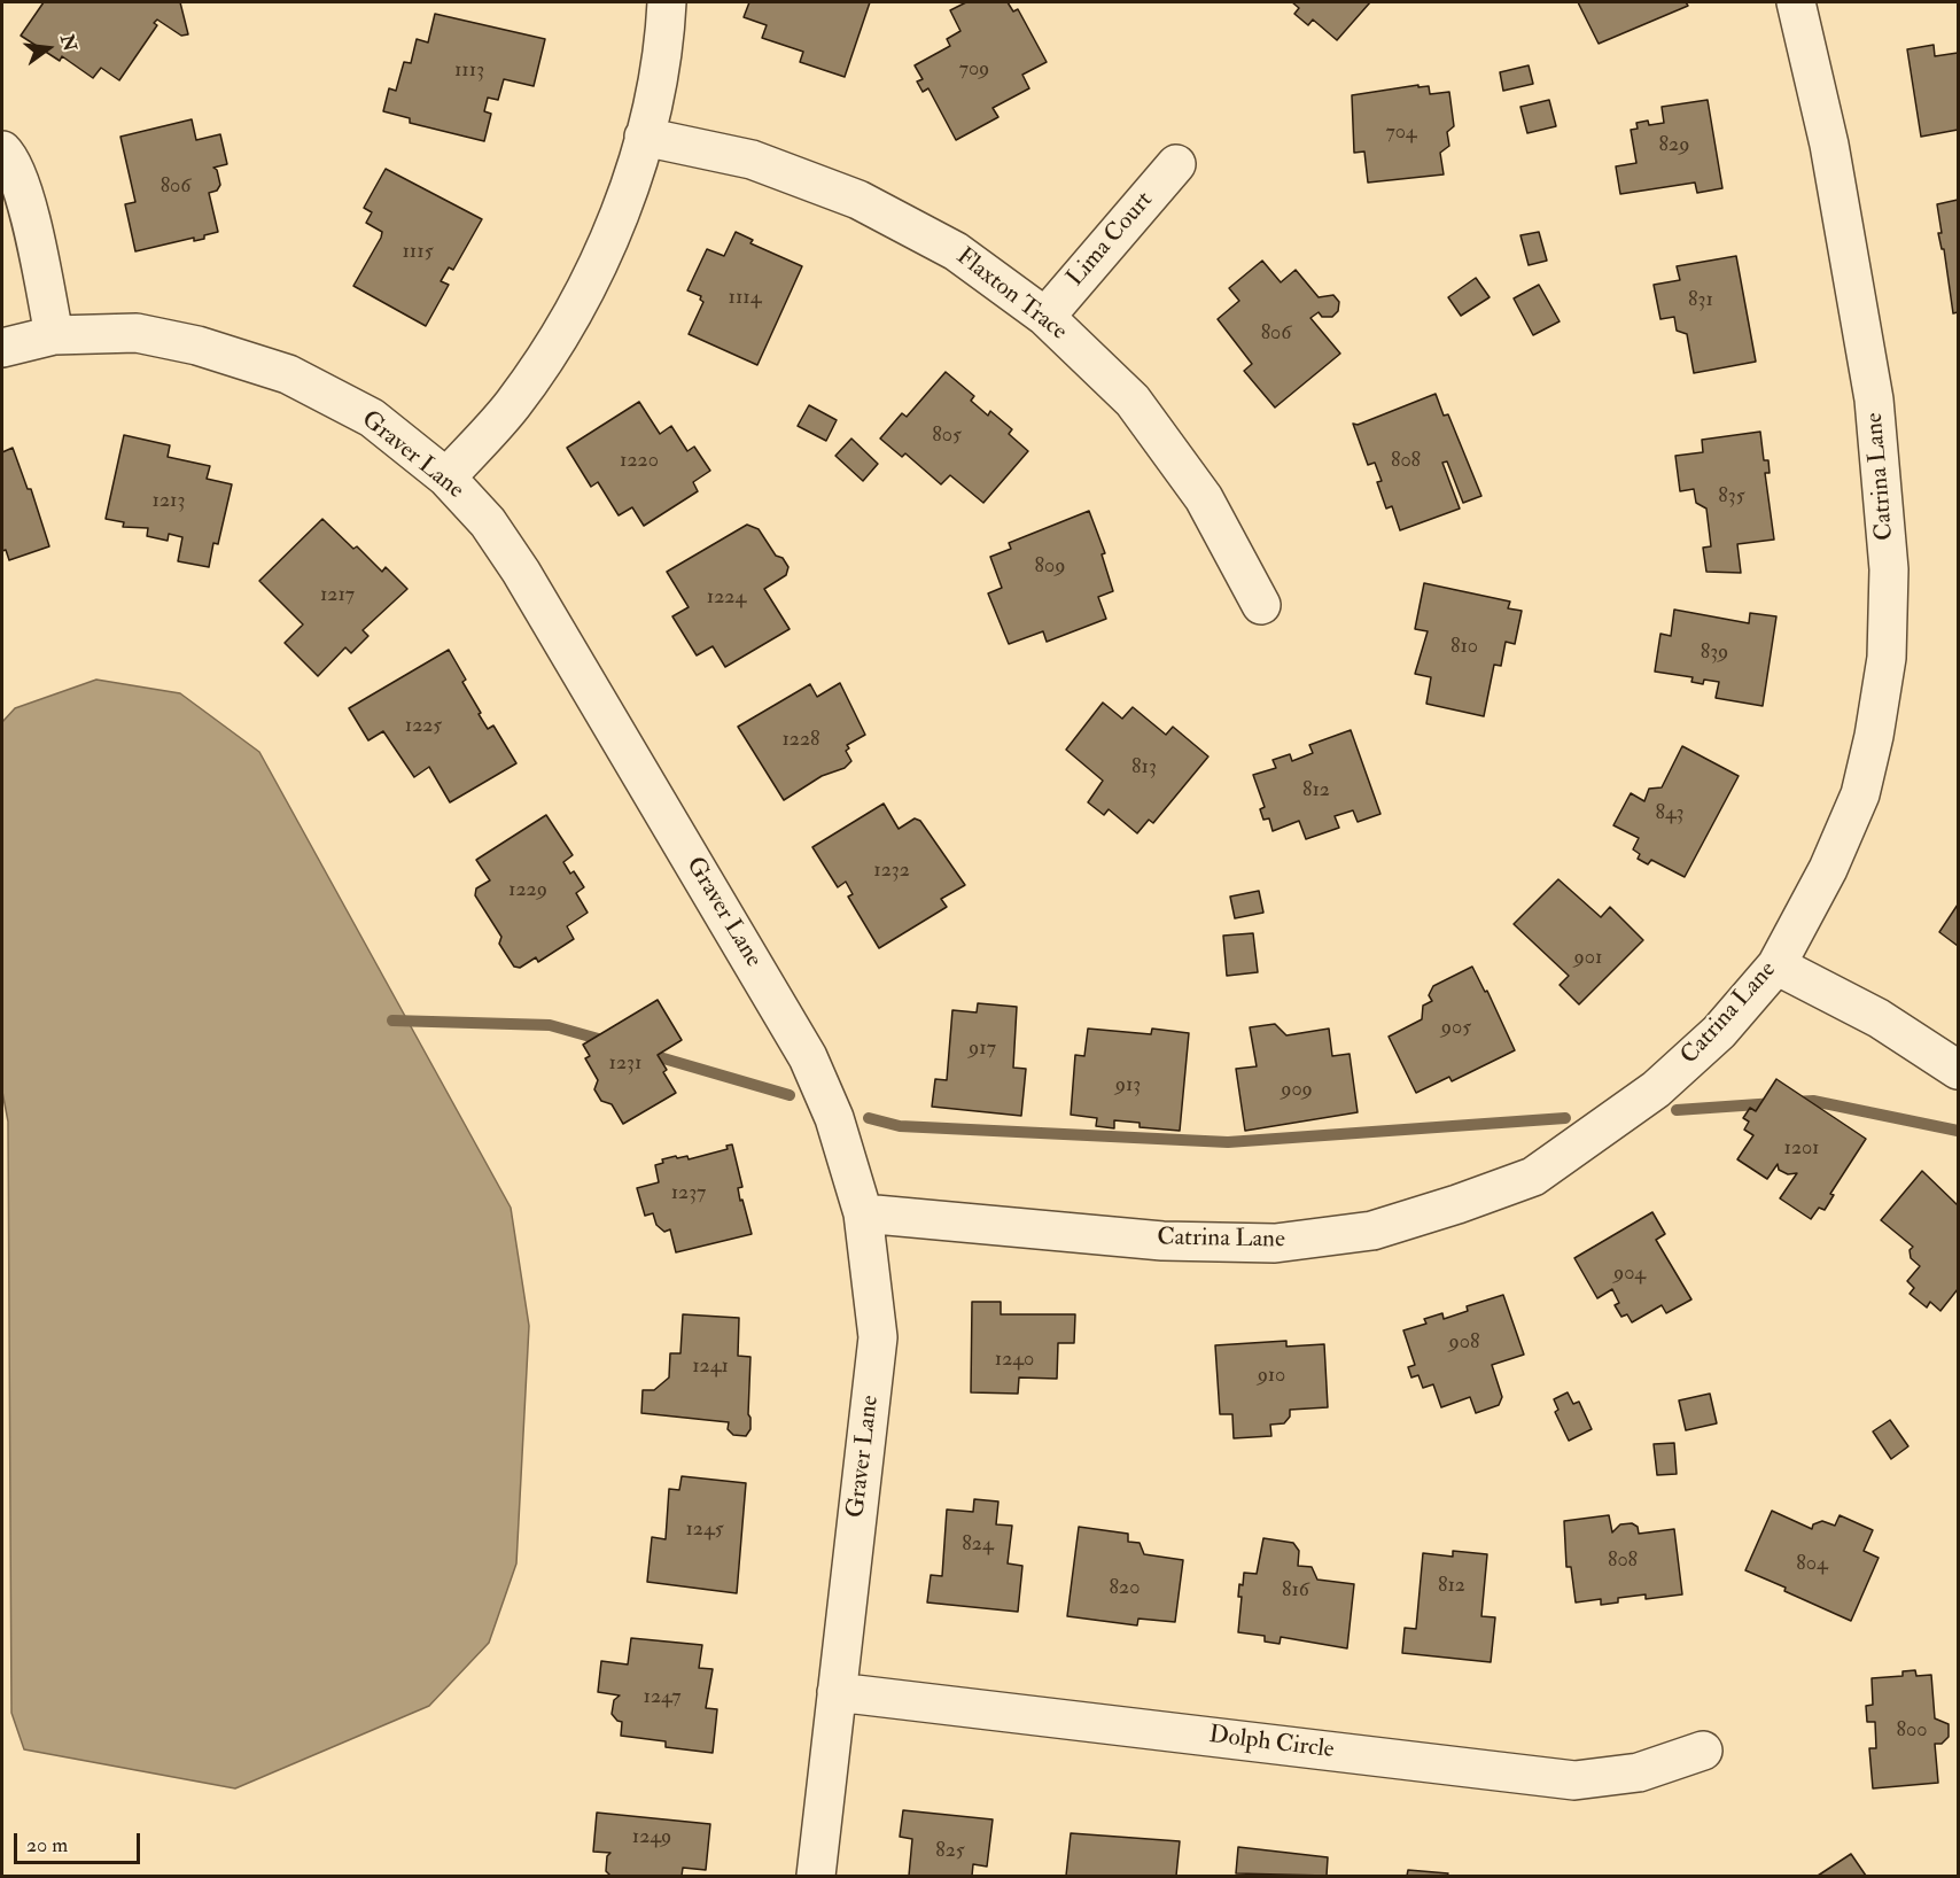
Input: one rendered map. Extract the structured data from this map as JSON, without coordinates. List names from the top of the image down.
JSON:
{
  "streets": {
    "street": [
      "Lima Court",
      "Flaxton Trace",
      "Graver Lane",
      "Catrina Lane",
      "Dolph Circle"
    ]
  },
  "crossings": [
    ["Lima Court", "Flaxton Trace"],
    ["Graver Lane", "Catrina Lane"],
    ["Graver Lane", "Dolph Circle"]
  ],
  "house_numbers": [
    "709",
    "1113",
    "704",
    "829",
    "806",
    "1115",
    "1114",
    "831",
    "806",
    "805",
    "1220",
    "808",
    "835",
    "1213",
    "809",
    "1217",
    "1224",
    "810",
    "839",
    "1225",
    "1228",
    "813",
    "812",
    "843",
    "1232",
    "1229",
    "901",
    "905",
    "917",
    "1231",
    "913",
    "909",
    "1201",
    "1237",
    "904",
    "908",
    "1240",
    "1241",
    "910",
    "1245",
    "824",
    "808",
    "804",
    "812",
    "820",
    "816",
    "1247",
    "800",
    "1249",
    "825"
  ],
  "scale_bar": "20 m",
  "north": "right"
}
